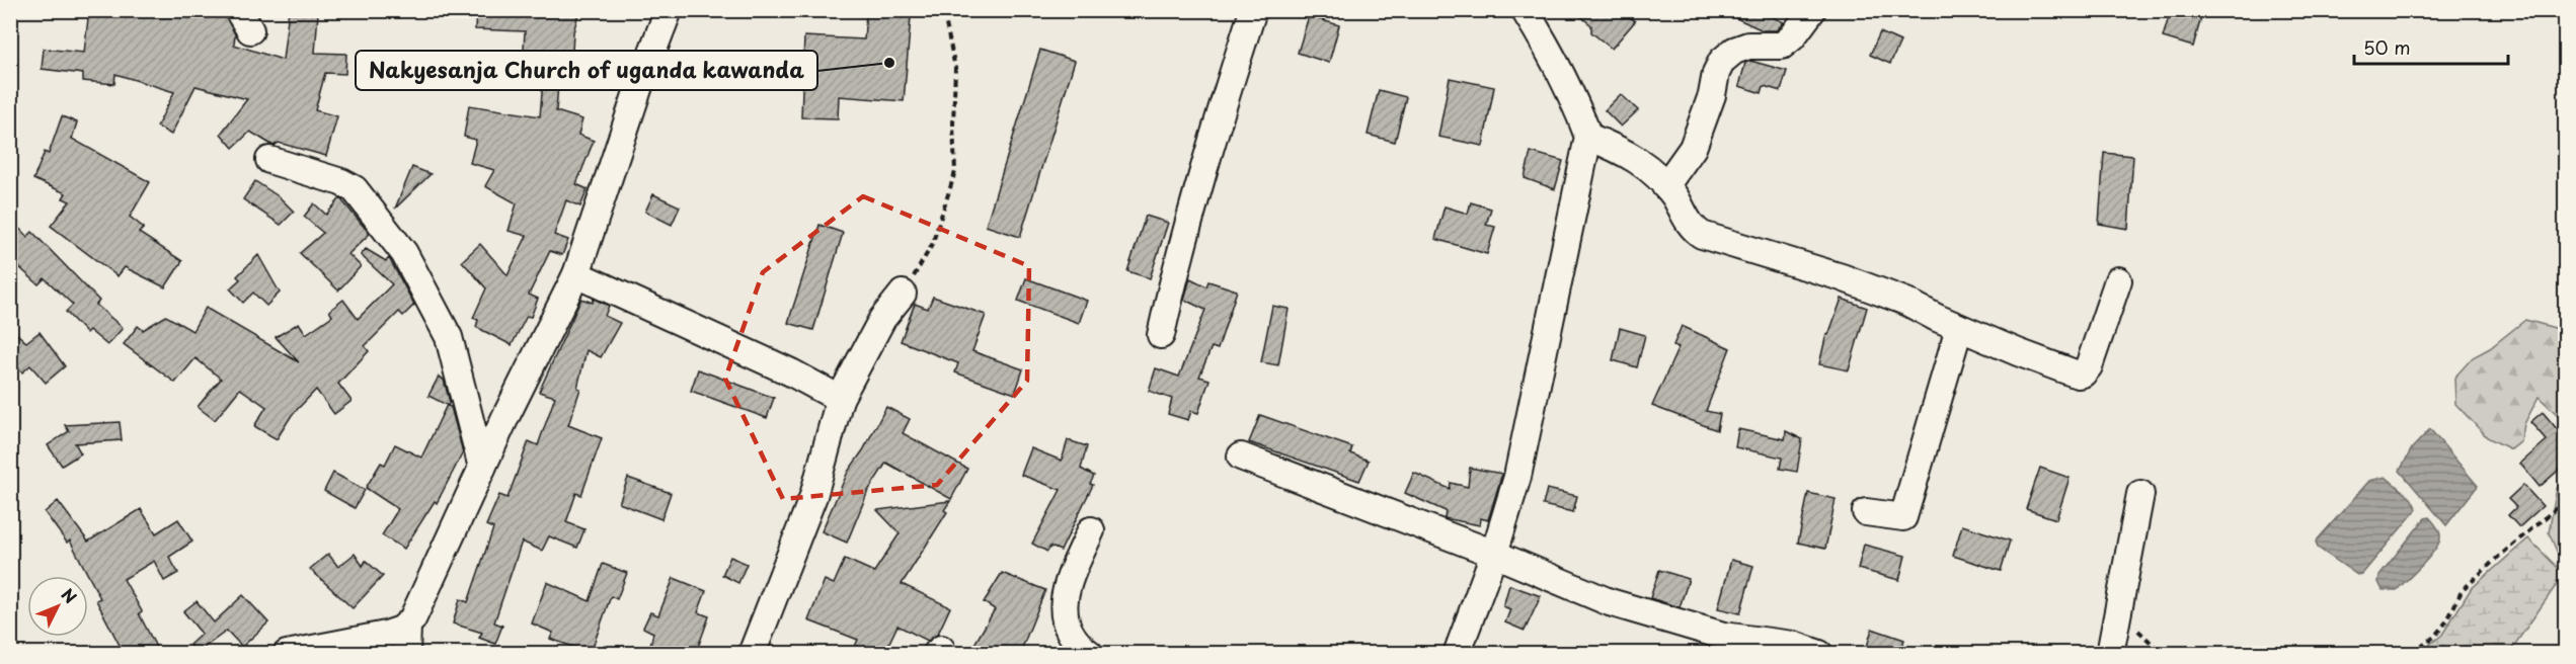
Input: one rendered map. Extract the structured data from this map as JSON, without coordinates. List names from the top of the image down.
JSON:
{
  "places": ["Nakyesanja Church of uganda kawanda"],
  "scale_bar": "50 m",
  "north": "top right"
}
